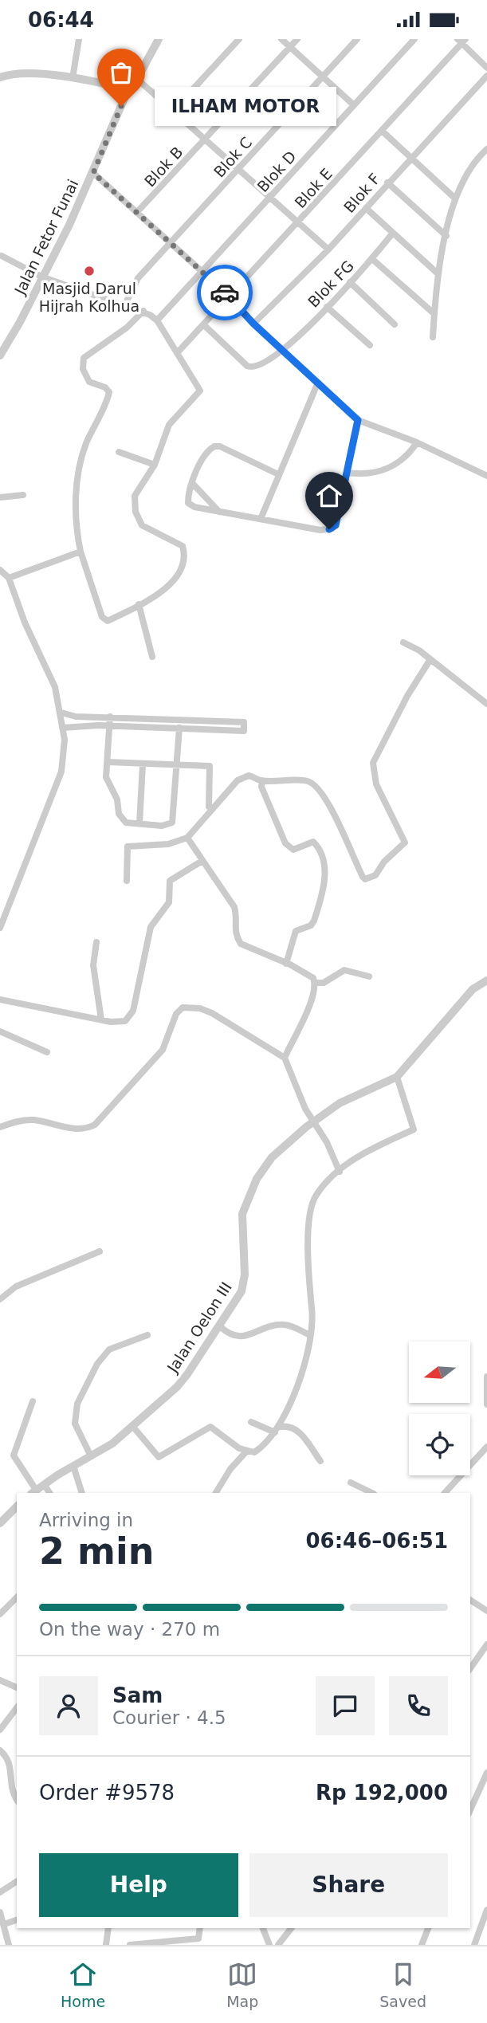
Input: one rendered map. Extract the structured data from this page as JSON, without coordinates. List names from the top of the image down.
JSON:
{
  "streets": {
    "street": [
      "Blok C",
      "Blok B",
      "Blok D",
      "Blok E",
      "Blok F",
      "Jalan Fetor Funai",
      "Blok FG",
      "Jalan Oelon III"
    ]
  },
  "crossings": [
    ["Blok E", "Blok FG"]
  ],
  "places": ["ILHAM MOTOR", "Masjid Darul Hijrah Kolhua"],
  "north": "left",
  "page": {
    "status": "06:44",
    "bubble": "ILHAM MOTOR",
    "heading": ["2 min", "Arriving in", "06:46–06:51"],
    "panel": [
      "Sam",
      "Courier · 4.5",
      "Order #9578",
      "Rp 192,000"
    ],
    "bar": "On the way · 270 m",
    "buttons": ["Help", "Share"],
    "tabs": ["Home", "Map", "Saved"]
  }
}
